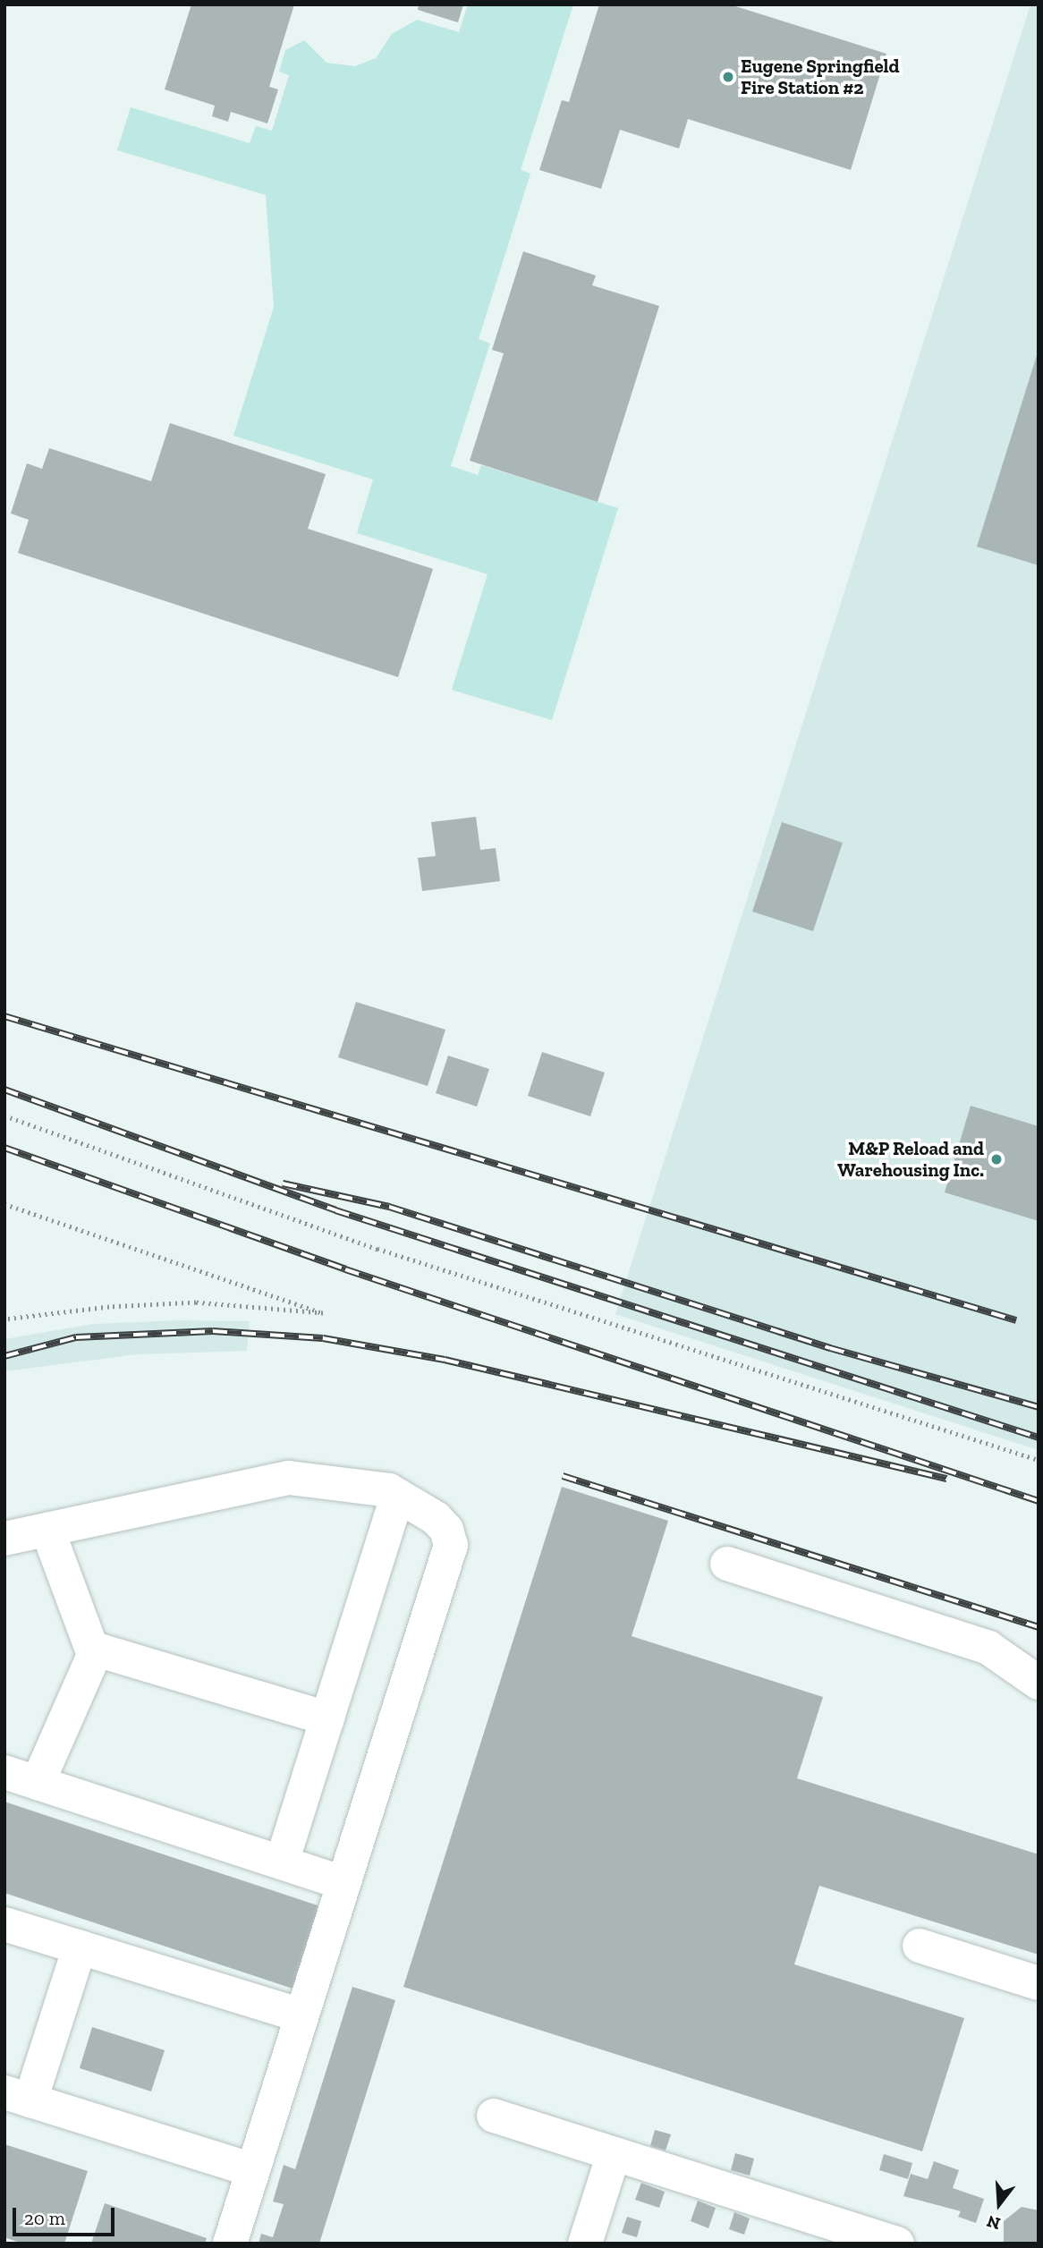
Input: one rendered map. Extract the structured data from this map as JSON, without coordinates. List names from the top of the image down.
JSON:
{
  "places": ["Eugene Springfield Fire Station #2", "M&P Reload and Warehousing Inc."],
  "scale_bar": "20 m",
  "north": "bottom"
}
